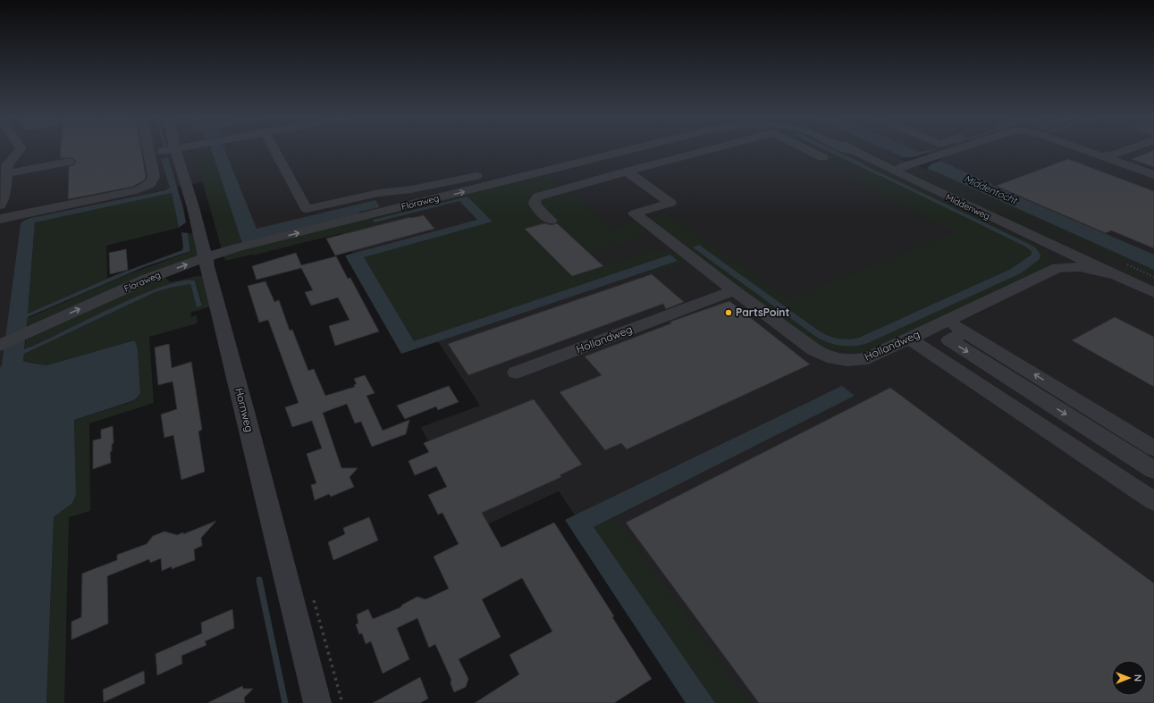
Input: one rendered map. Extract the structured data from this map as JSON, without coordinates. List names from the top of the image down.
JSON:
{
  "streets": {
    "street": [
      "Floraweg",
      "Middenweg",
      "Hollandweg",
      "Hornweg"
    ]
  },
  "crossings": [
    ["Floraweg", "Middenweg"],
    ["Floraweg", "Hollandweg"],
    ["Middenweg", "Hollandweg"]
  ],
  "one_way": ["Floraweg"],
  "water": ["Middentocht"],
  "places": ["PartsPoint"],
  "north": "right"
}
